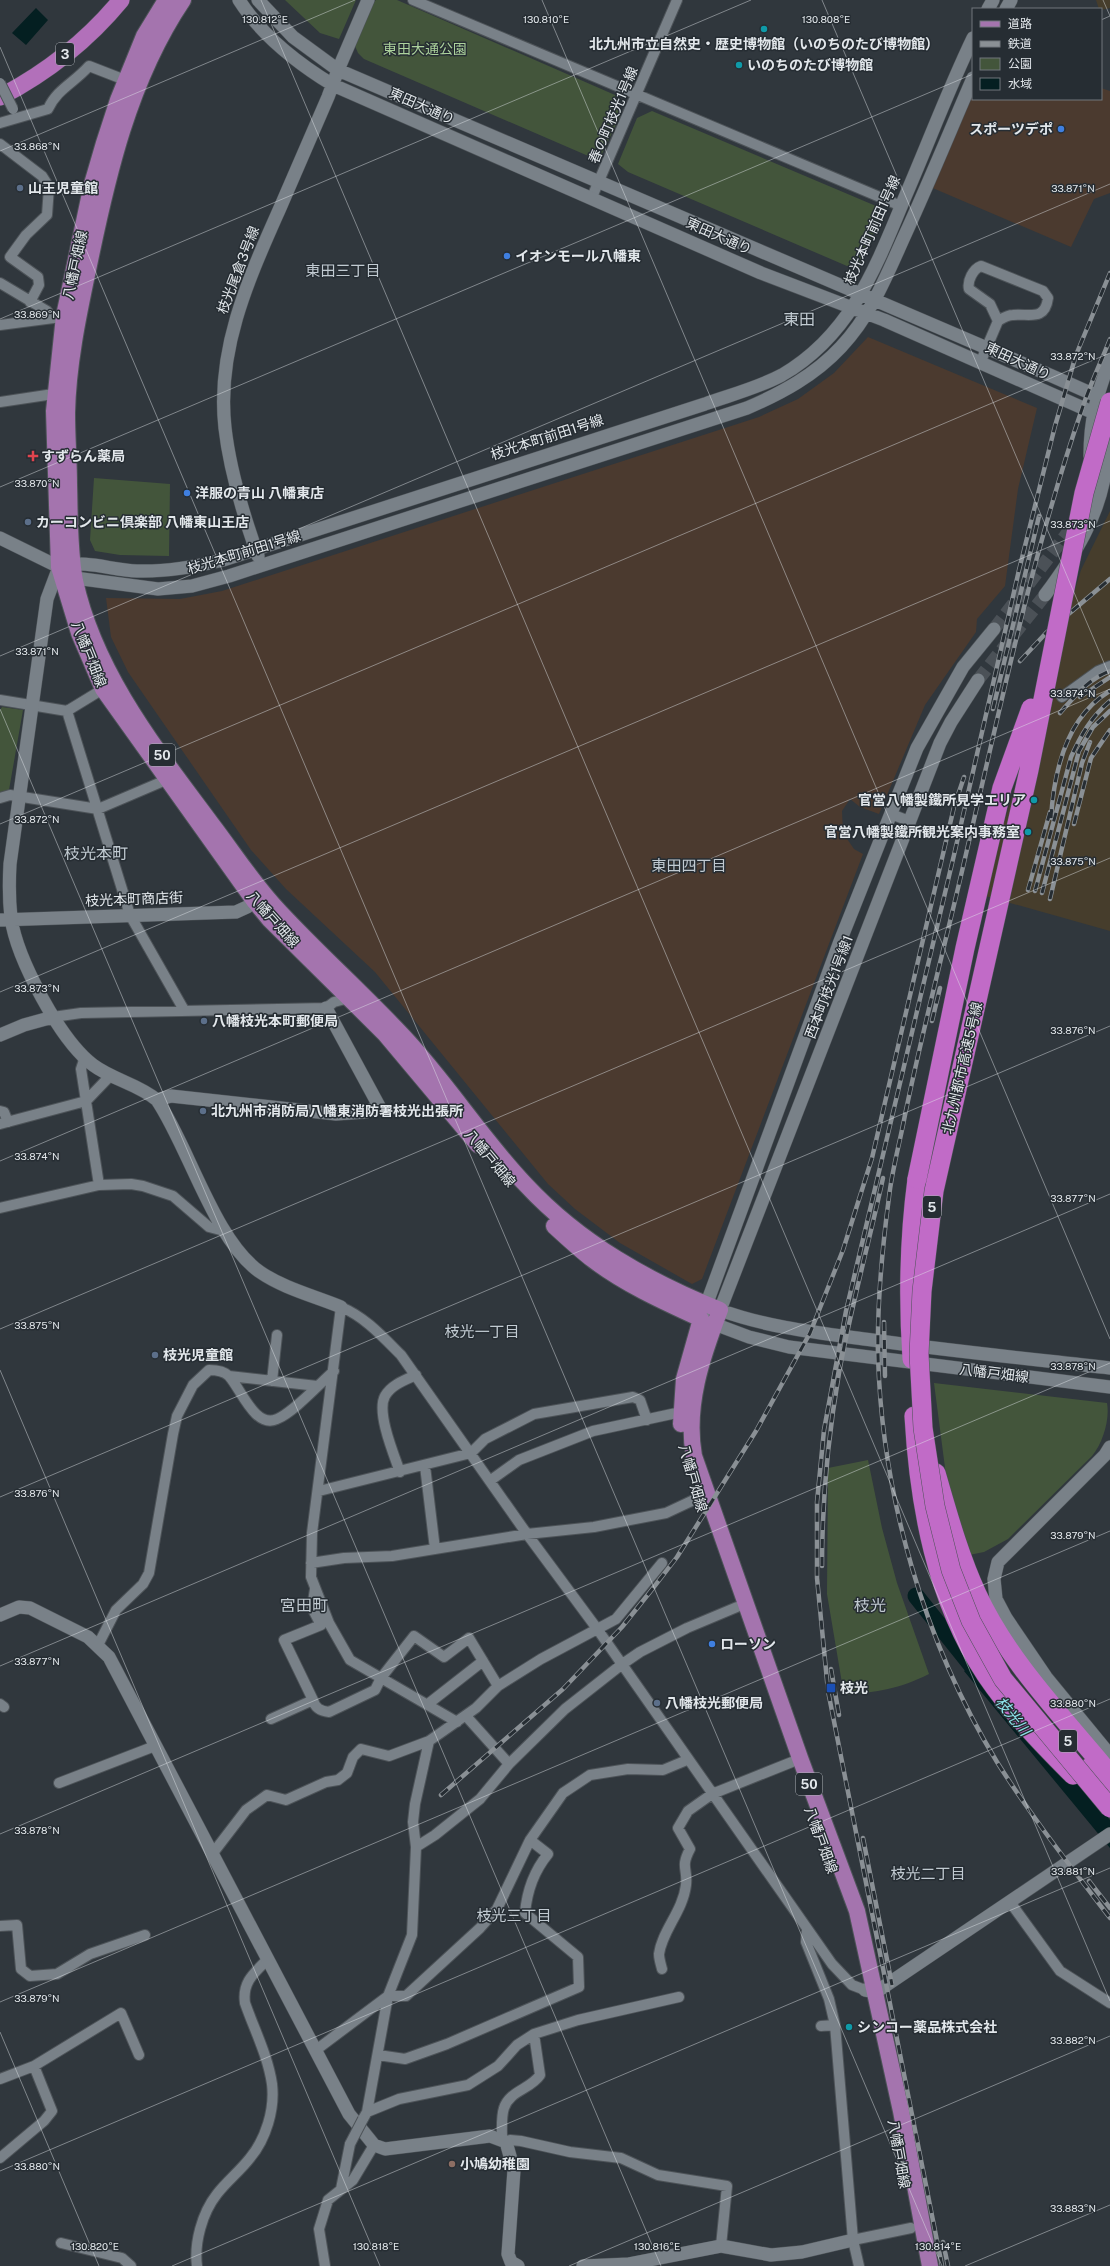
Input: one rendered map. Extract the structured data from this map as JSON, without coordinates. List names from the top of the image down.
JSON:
{
  "streets": {
    "highway": ["3", "北九州都市高速5号線", "5"],
    "main road": ["八幡戸畑線", "50"],
    "street": [
      "東田大通り",
      "春の町枝光1号線",
      "枝光本町前田1号線",
      "枝光尾倉3号線",
      "枝光本町商店街",
      "西本町枝光1号線1"
    ]
  },
  "crossings": [
    ["東田大通り", "春の町枝光1号線"],
    ["東田大通り", "枝光本町前田1号線"],
    ["東田大通り", "枝光尾倉3号線"],
    ["枝光本町前田1号線", "八幡戸畑線"],
    ["枝光本町前田1号線", "枝光尾倉3号線"],
    ["八幡戸畑線", "枝光本町商店街"],
    ["八幡戸畑線", "西本町枝光1号線1"]
  ],
  "districts": [
    "東田三丁目",
    "東田",
    "枝光本町",
    "東田四丁目",
    "枝光一丁目",
    "宮田町",
    "枝光",
    "枝光二丁目",
    "枝光三丁目"
  ],
  "water": ["枝光川"],
  "parks": ["東田大通公園"],
  "places": {
    "other": [
      "北九州市立自然史・歴史博物館（いのちのたび博物館）",
      "いのちのたび博物館",
      "スポーツデポ",
      "山王児童館",
      "イオンモール八幡東",
      "洋服の青山 八幡東店",
      "カーコンビニ倶楽部 八幡東山王店",
      "官営八幡製鐵所見学エリア",
      "官営八幡製鐵所観光案内事務室",
      "八幡枝光本町郵便局",
      "北九州市消防局八幡東消防署枝光出張所",
      "枝光児童館",
      "ローソン",
      "八幡枝光郵便局",
      "シンコー薬品株式会社",
      "小鳩幼稚園"
    ],
    "health": ["すずらん薬局"],
    "transit": ["枝光"]
  },
  "legend": [
    "道路",
    "鉄道",
    "公園",
    "水域"
  ],
  "coordinates": [
    "130.812°E",
    "130.810°E",
    "130.808°E",
    "33.868°N",
    "33.871°N",
    "33.869°N",
    "33.872°N",
    "33.870°N",
    "33.873°N",
    "33.874°N",
    "33.875°N",
    "33.876°N",
    "33.877°N",
    "33.878°N",
    "33.879°N",
    "33.880°N",
    "33.881°N",
    "33.882°N",
    "33.883°N",
    "130.820°E",
    "130.818°E",
    "130.816°E",
    "130.814°E"
  ]
}
